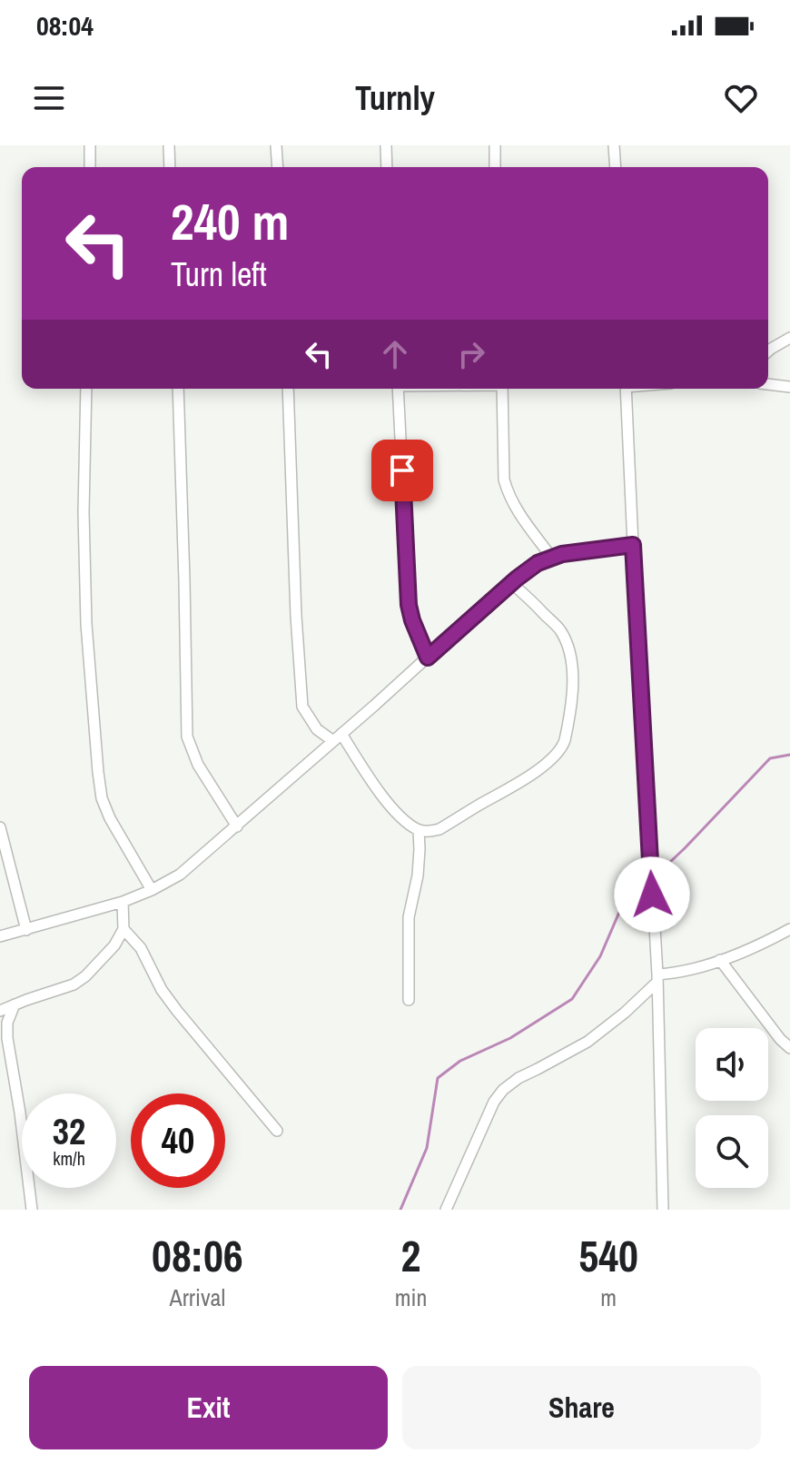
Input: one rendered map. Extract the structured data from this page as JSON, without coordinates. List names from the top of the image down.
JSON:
{
  "page": {
    "status": "08:04",
    "header": "Turnly",
    "turn": ["240 m", "Turn left"],
    "speed": "32 km/h",
    "limit": "40",
    "eta": [
      "08:06",
      "Arrival",
      "2",
      "min",
      "540",
      "m"
    ],
    "buttons": ["Exit", "Share"]
  }
}
